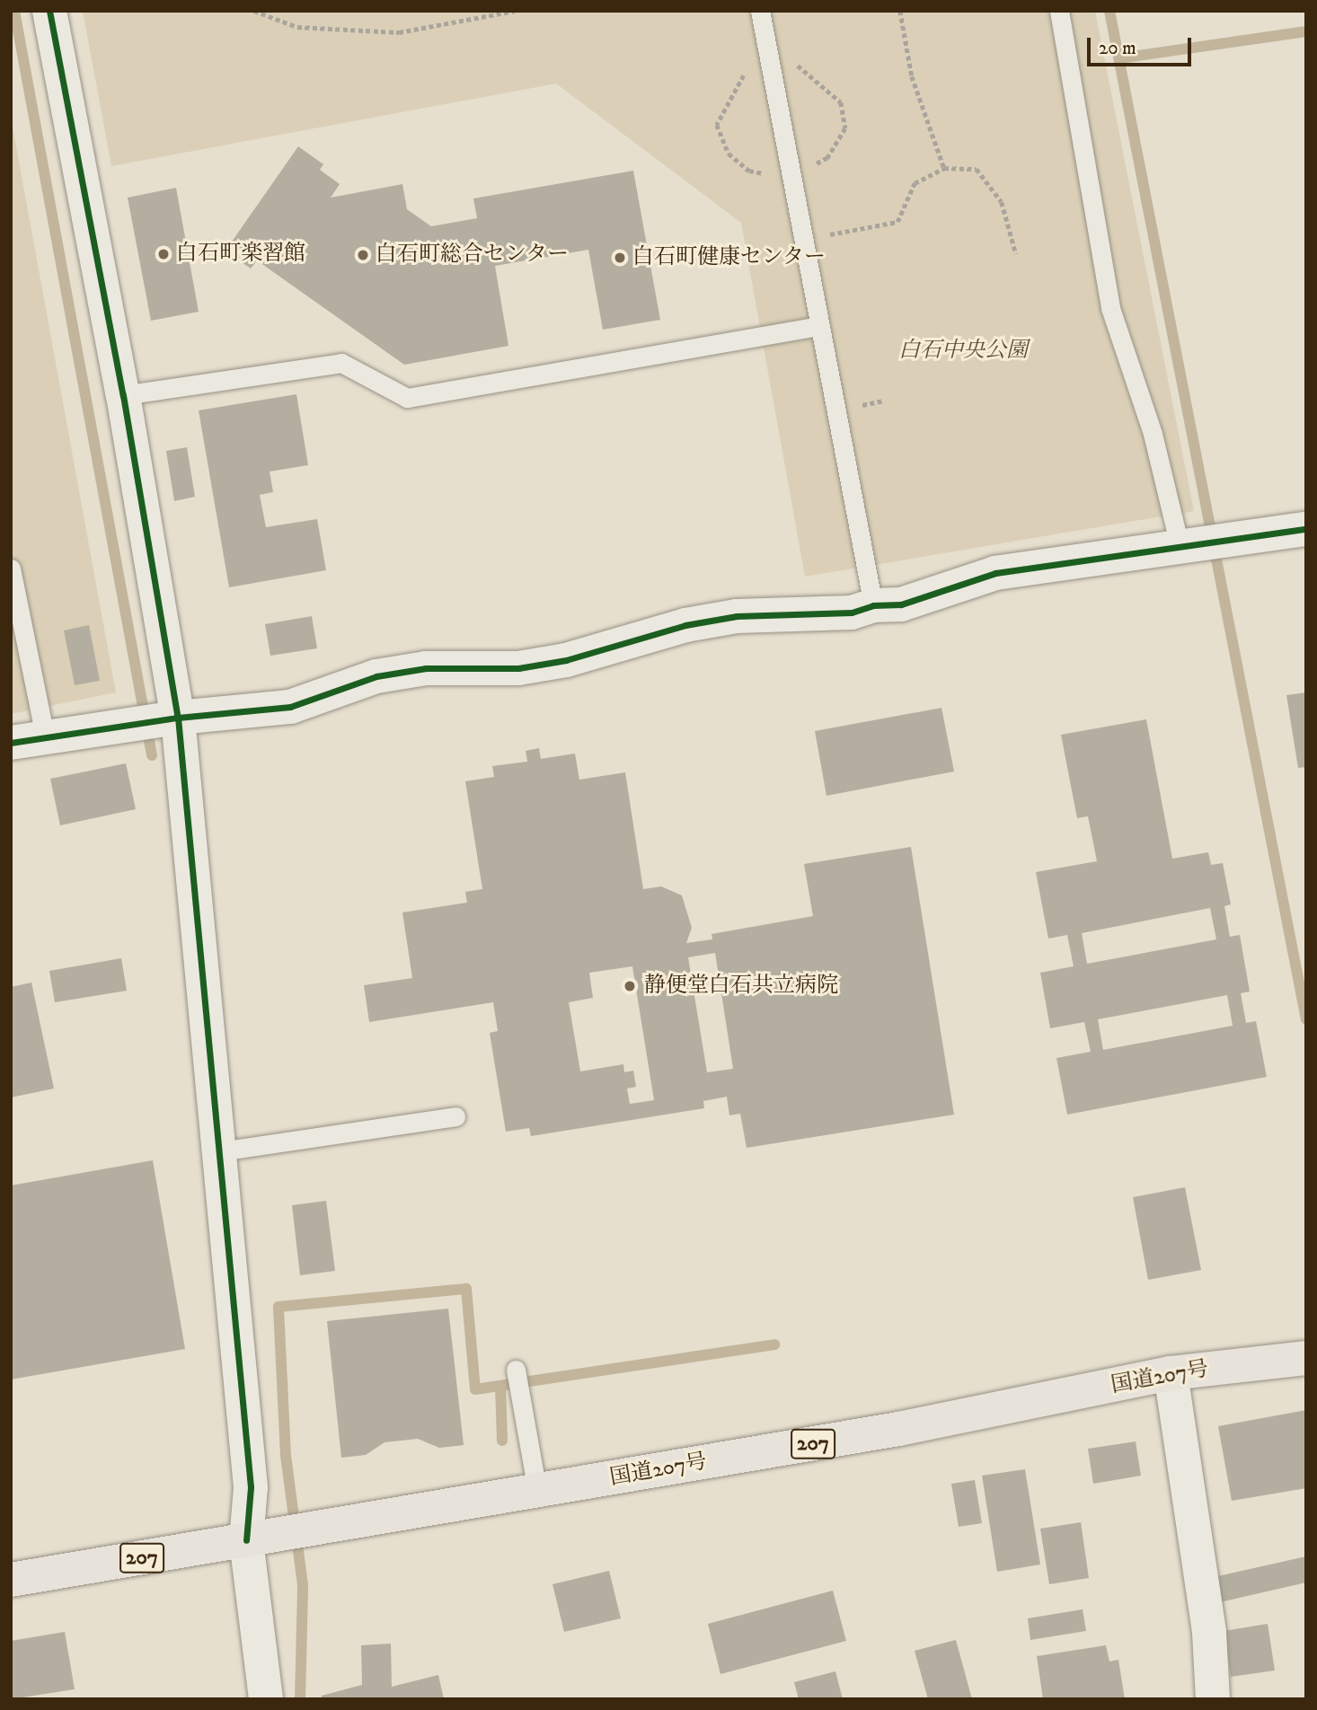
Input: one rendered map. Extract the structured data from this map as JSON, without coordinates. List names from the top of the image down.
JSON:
{
  "streets": {
    "highway": ["国道207号", "207"]
  },
  "parks": ["白石中央公園"],
  "places": [
    "白石町楽習館",
    "白石町総合センター",
    "白石町健康センター",
    "静便堂白石共立病院"
  ],
  "scale_bar": "20 m"
}
